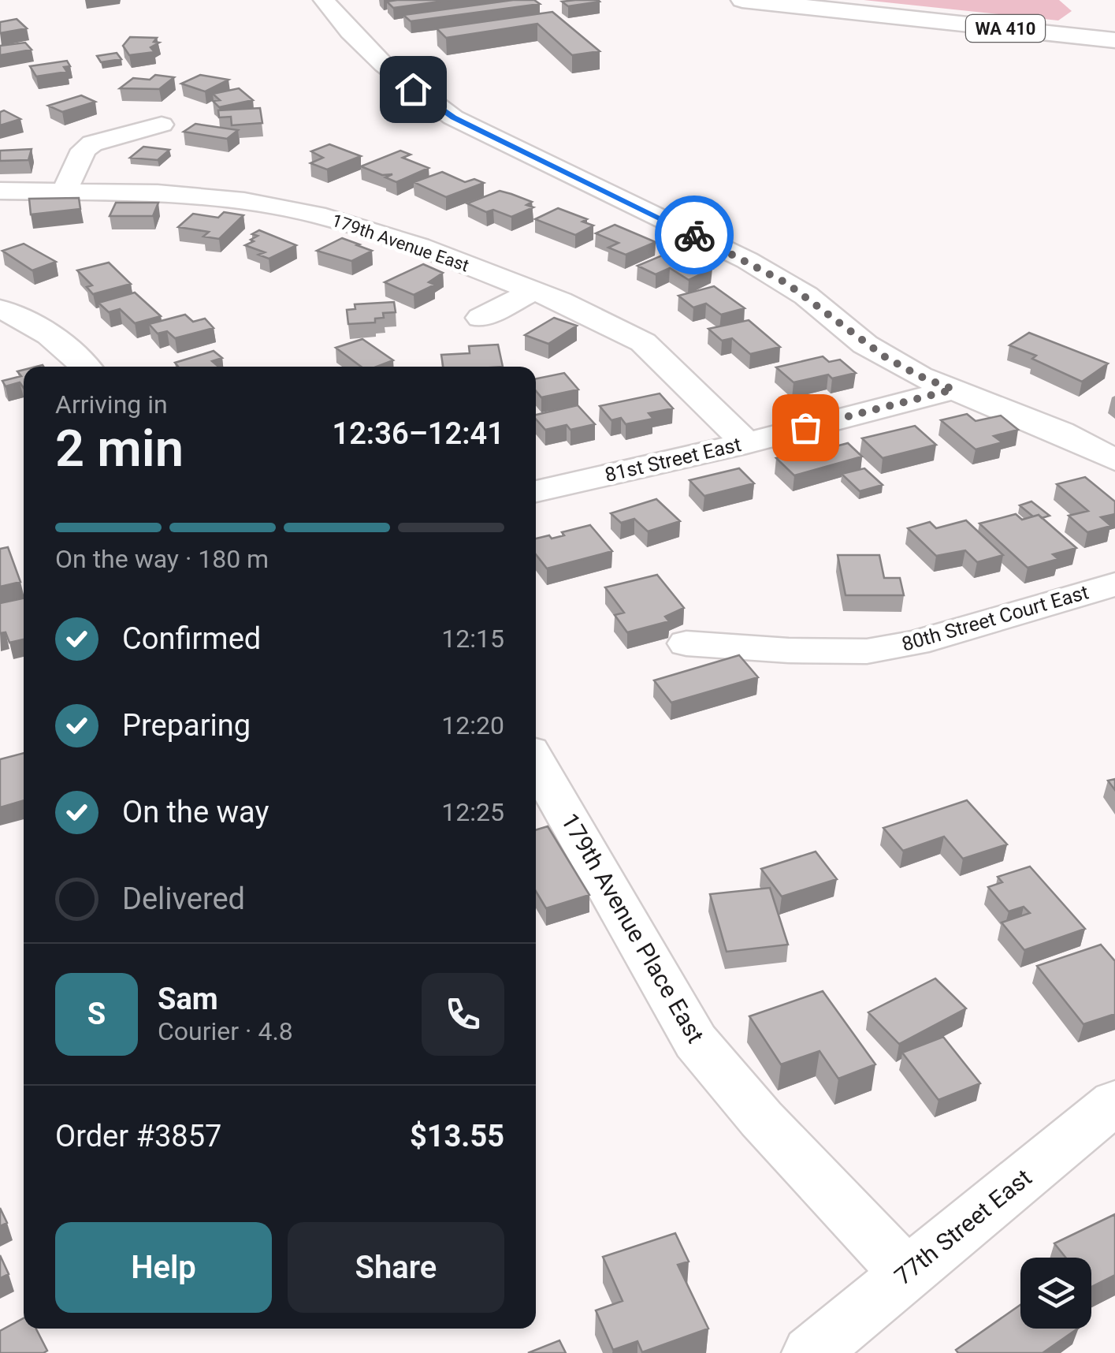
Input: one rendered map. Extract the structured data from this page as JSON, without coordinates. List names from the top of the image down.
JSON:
{
  "streets": {
    "highway": ["WA 410"],
    "street": [
      "179th Avenue East",
      "81st Street East",
      "80th Street Court East",
      "179th Avenue Place East",
      "77th Street East"
    ]
  },
  "crossings": [
    ["179th Avenue East", "81st Street East"],
    ["179th Avenue Place East", "77th Street East"]
  ],
  "page": {
    "heading": ["2 min", "Arriving in", "12:36–12:41"],
    "panel": [
      "Sam",
      "Courier · 4.8",
      "Order #3857",
      "$13.55"
    ],
    "bar": "On the way · 180 m",
    "list": [
      ["Confirmed", "12:15"],
      ["Preparing", "12:20"],
      ["On the way", "12:25"],
      "Delivered"
    ],
    "round": "S",
    "buttons": ["Help", "Share"]
  }
}
